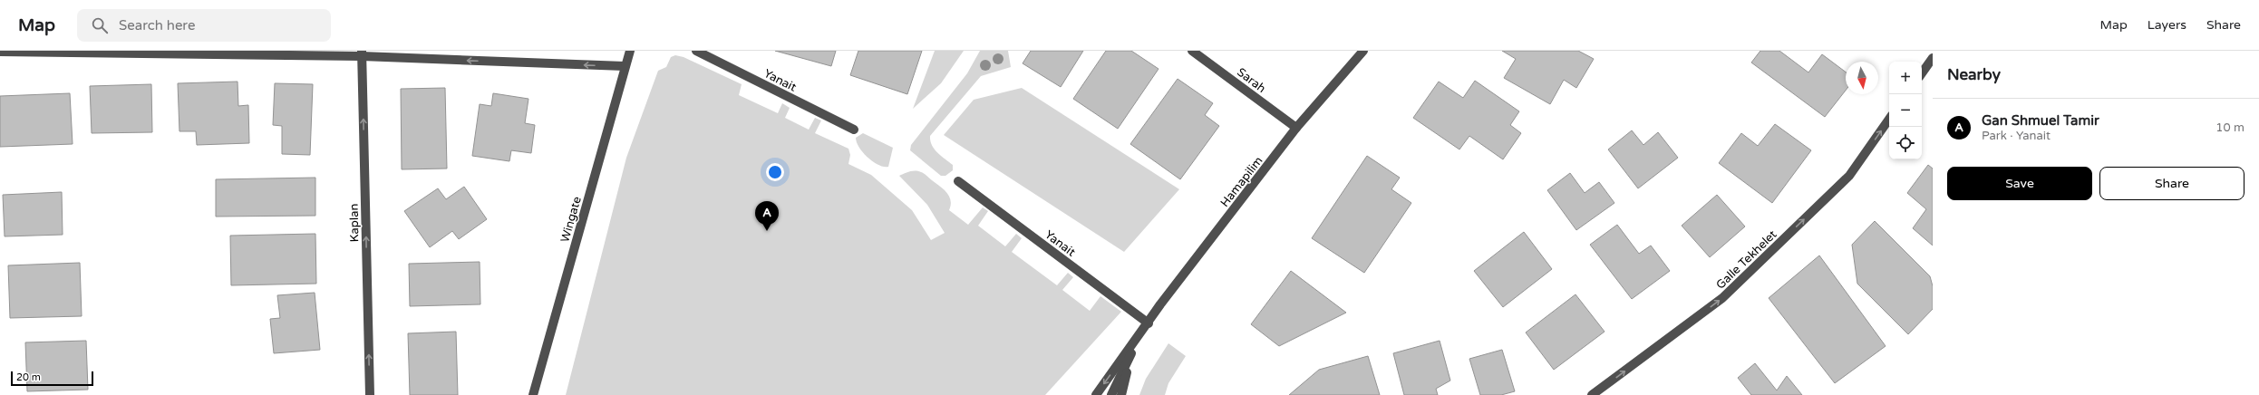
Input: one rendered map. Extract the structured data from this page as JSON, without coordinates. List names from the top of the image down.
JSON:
{
  "streets": {
    "street": [
      "Yanait",
      "Sarah",
      "Hamapilim",
      "Wingate",
      "Kaplan",
      "Galle Tekhelet"
    ]
  },
  "crossings": [
    ["Yanait", "Hamapilim"],
    ["Sarah", "Hamapilim"]
  ],
  "one_way": ["Kaplan", "Galle Tekhelet"],
  "scale_bar": "20 m",
  "north": "bottom",
  "page": {
    "header": "Map",
    "search": "Search here",
    "nav": ["Map", "Layers", "Share"],
    "heading": "Nearby",
    "map_buttons": ["+", "−"],
    "list": [
      {
        "mark": "A",
        "name": "Gan Shmuel Tamir",
        "note": "Park · Yanait",
        "value": "10 m"
      }
    ],
    "buttons": ["Save", "Share"],
    "pins": "A",
    "scale": "20 m"
  }
}
